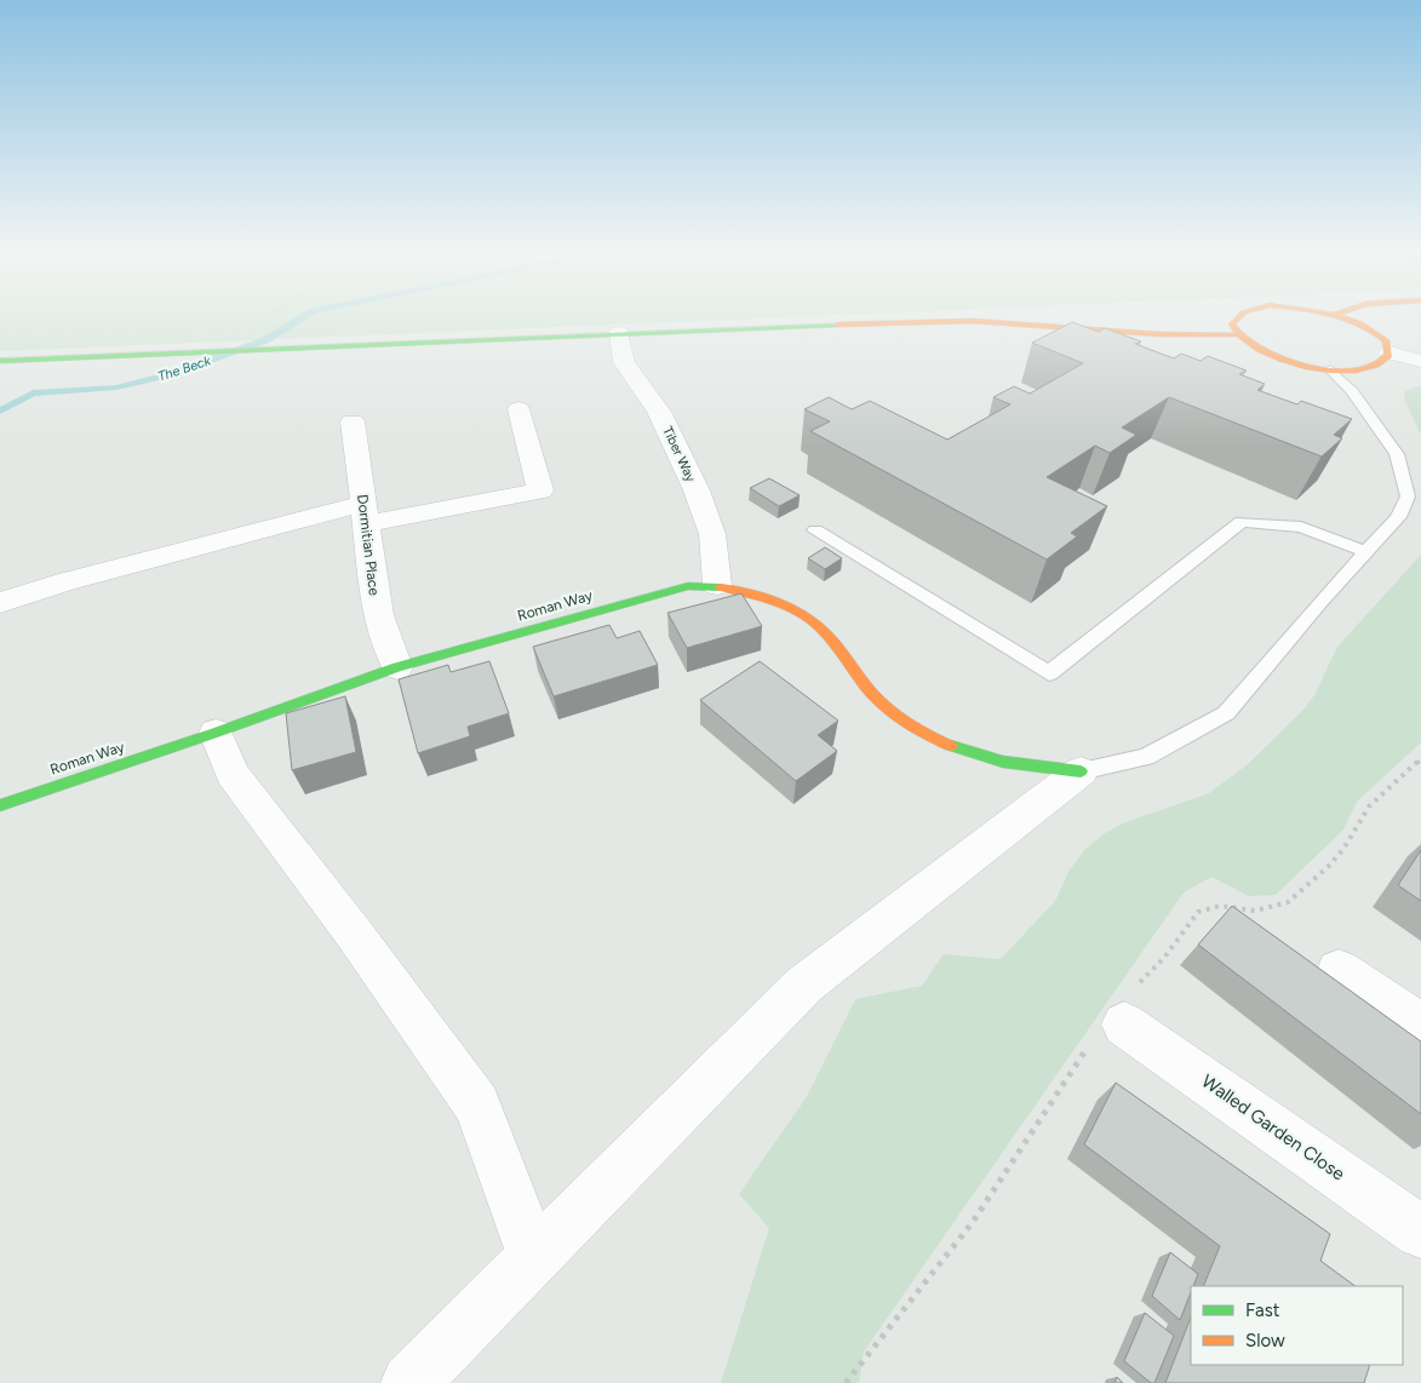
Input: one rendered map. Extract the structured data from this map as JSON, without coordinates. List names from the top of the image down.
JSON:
{
  "streets": {
    "main road": ["Roman Way"],
    "street": ["Tiber Way", "Dormitian Place", "Walled Garden Close"]
  },
  "crossings": [
    ["Tiber Way", "Roman Way"],
    ["Dormitian Place", "Roman Way"]
  ],
  "water": ["The Beck"],
  "legend": ["Fast", "Slow"]
}
